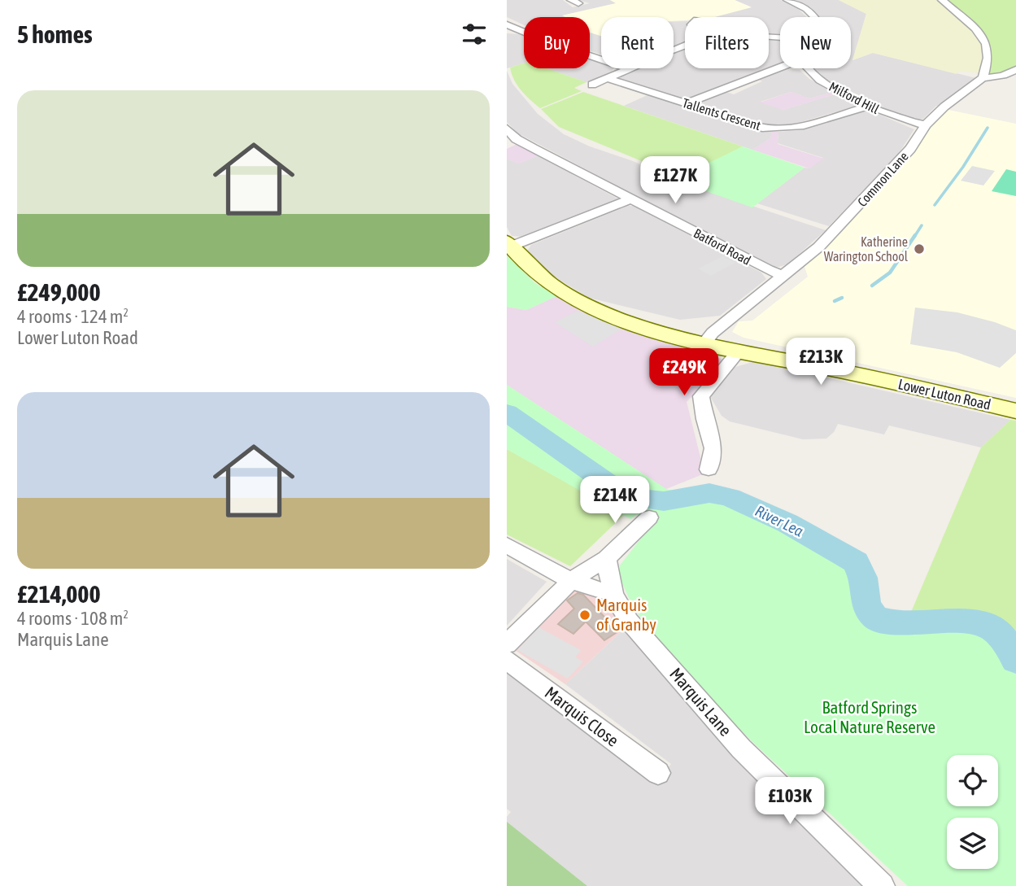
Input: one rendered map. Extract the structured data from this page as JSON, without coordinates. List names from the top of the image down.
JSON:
{
  "streets": {
    "main road": ["Lower Luton Road"],
    "street": [
      "Milford Hill",
      "Tallents Crescent",
      "Common Lane",
      "Batford Road",
      "Marquis Lane",
      "Marquis Close"
    ]
  },
  "crossings": [
    ["Milford Hill", "Tallents Crescent"],
    ["Milford Hill", "Common Lane"],
    ["Common Lane", "Batford Road"],
    ["Common Lane", "Lower Luton Road"]
  ],
  "water": ["River Lea"],
  "parks": ["Batford Springs Local Nature Reserve"],
  "places": ["Katherine Warington School", "Marquis of Granby"],
  "page": {
    "heading": "5 homes",
    "chip": [
      "Buy",
      "Rent",
      "Filters",
      "New"
    ],
    "list": [
      {
        "name": "£249,000",
        "note": "4 rooms · 124 m² · Lower Luton Road"
      },
      {
        "name": "£214,000",
        "note": "4 rooms · 108 m² · Marquis Lane"
      }
    ],
    "price": [
      "£127K",
      "£213K",
      "£249K",
      "£214K",
      "£103K"
    ]
  }
}
